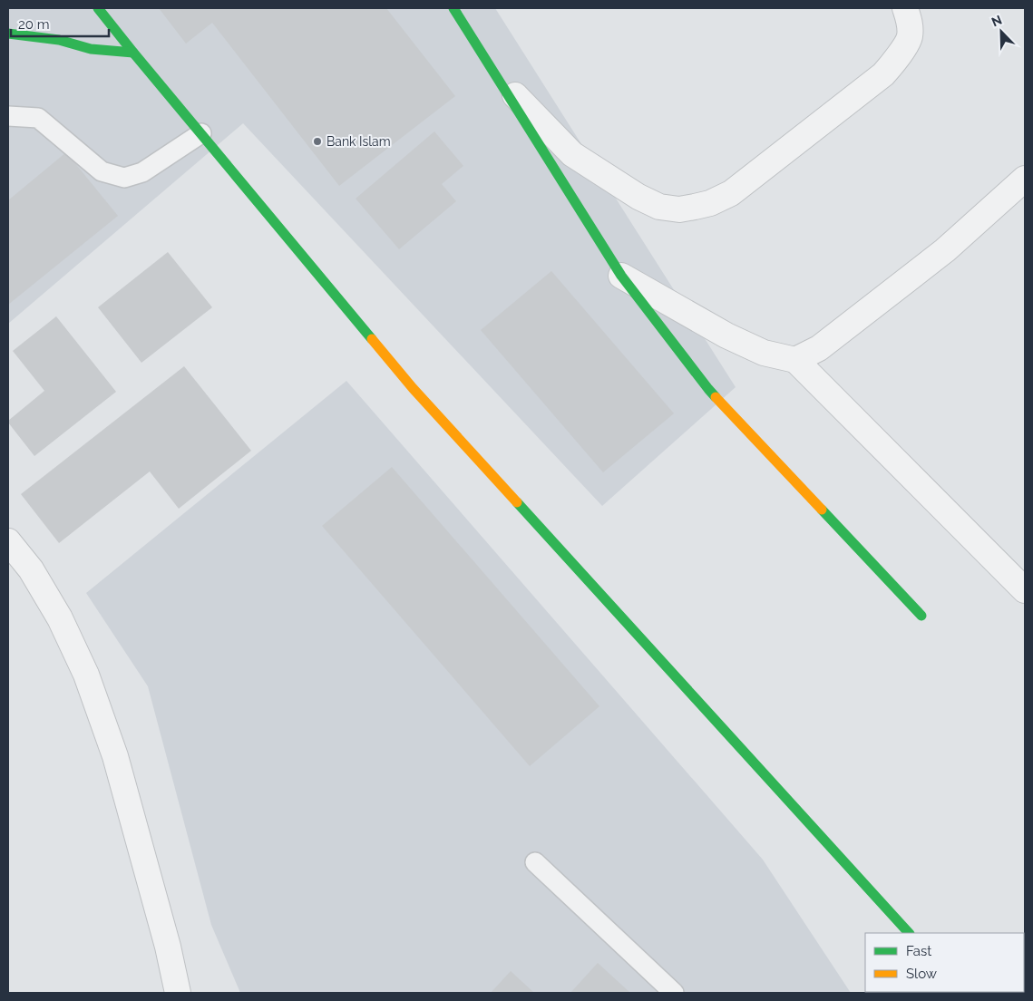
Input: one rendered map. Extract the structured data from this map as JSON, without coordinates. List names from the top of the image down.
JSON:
{
  "places": ["Bank Islam"],
  "legend": ["Fast", "Slow"],
  "scale_bar": "20 m",
  "north": "top left"
}
